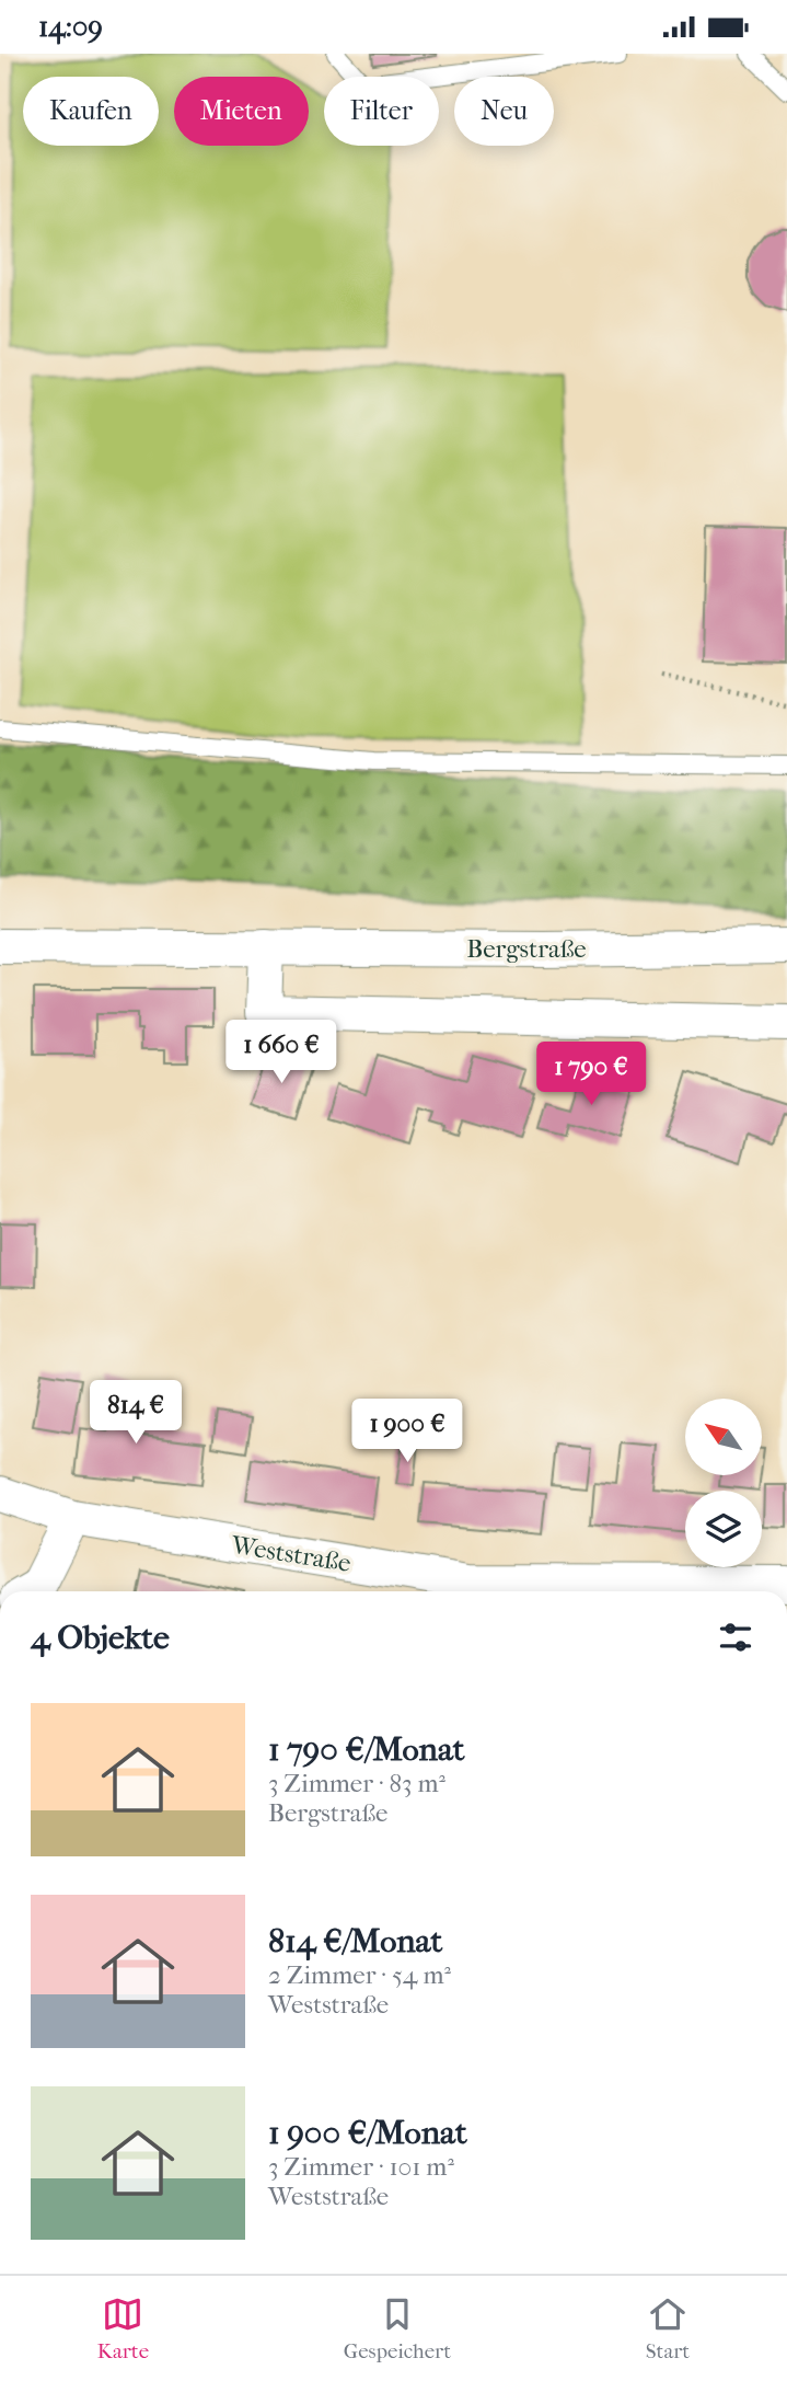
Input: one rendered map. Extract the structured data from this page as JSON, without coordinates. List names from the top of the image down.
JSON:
{
  "streets": {
    "street": ["Bergstraße", "Weststraße"]
  },
  "north": "top left",
  "page": {
    "status": "14:09",
    "chip": [
      "Kaufen",
      "Mieten",
      "Filter",
      "Neu"
    ],
    "price": [
      "1 660 €",
      "1 790 €",
      "814 €",
      "1 900 €"
    ],
    "heading": "4 Objekte",
    "list": [
      {
        "name": "1 790 €/Monat",
        "note": "3 Zimmer · 83 m² · Bergstraße"
      },
      {
        "name": "814 €/Monat",
        "note": "2 Zimmer · 54 m² · Weststraße"
      },
      {
        "name": "1 900 €/Monat",
        "note": "3 Zimmer · 101 m² · Weststraße"
      }
    ],
    "tabs": ["Karte", "Gespeichert", "Start"]
  }
}
